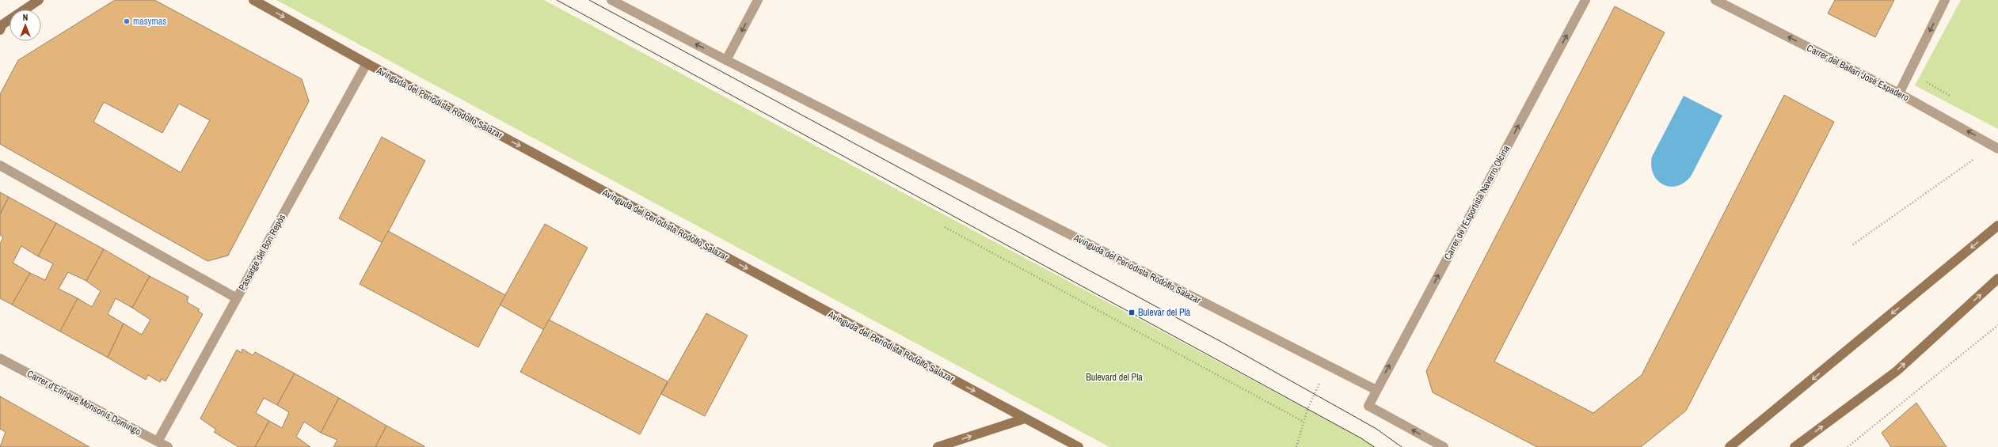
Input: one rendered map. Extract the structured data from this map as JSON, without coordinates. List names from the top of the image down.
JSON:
{
  "streets": {
    "street": [
      "Carrer del Ballarí José Espadero",
      "Avinguda del Periodista Rodolfo Salazar",
      "Carrer de l'Esportista Navarro Olcina",
      "Passatge del Bon Repòs",
      "Carrer d'Enrique Monsonís Domingo"
    ]
  },
  "crossings": [
    ["Avinguda del Periodista Rodolfo Salazar", "Carrer de l'Esportista Navarro Olcina"],
    ["Avinguda del Periodista Rodolfo Salazar", "Passatge del Bon Repòs"],
    ["Passatge del Bon Repòs", "Carrer d'Enrique Monsonís Domingo"]
  ],
  "one_way": ["Carrer del Ballarí José Espadero", "Carrer de l'Esportista Navarro Olcina"],
  "parks": ["Bulevard del Pla"],
  "places": {
    "other": ["masymas"],
    "transit": ["Bulevar del Plà"]
  },
  "north": "top"
}
